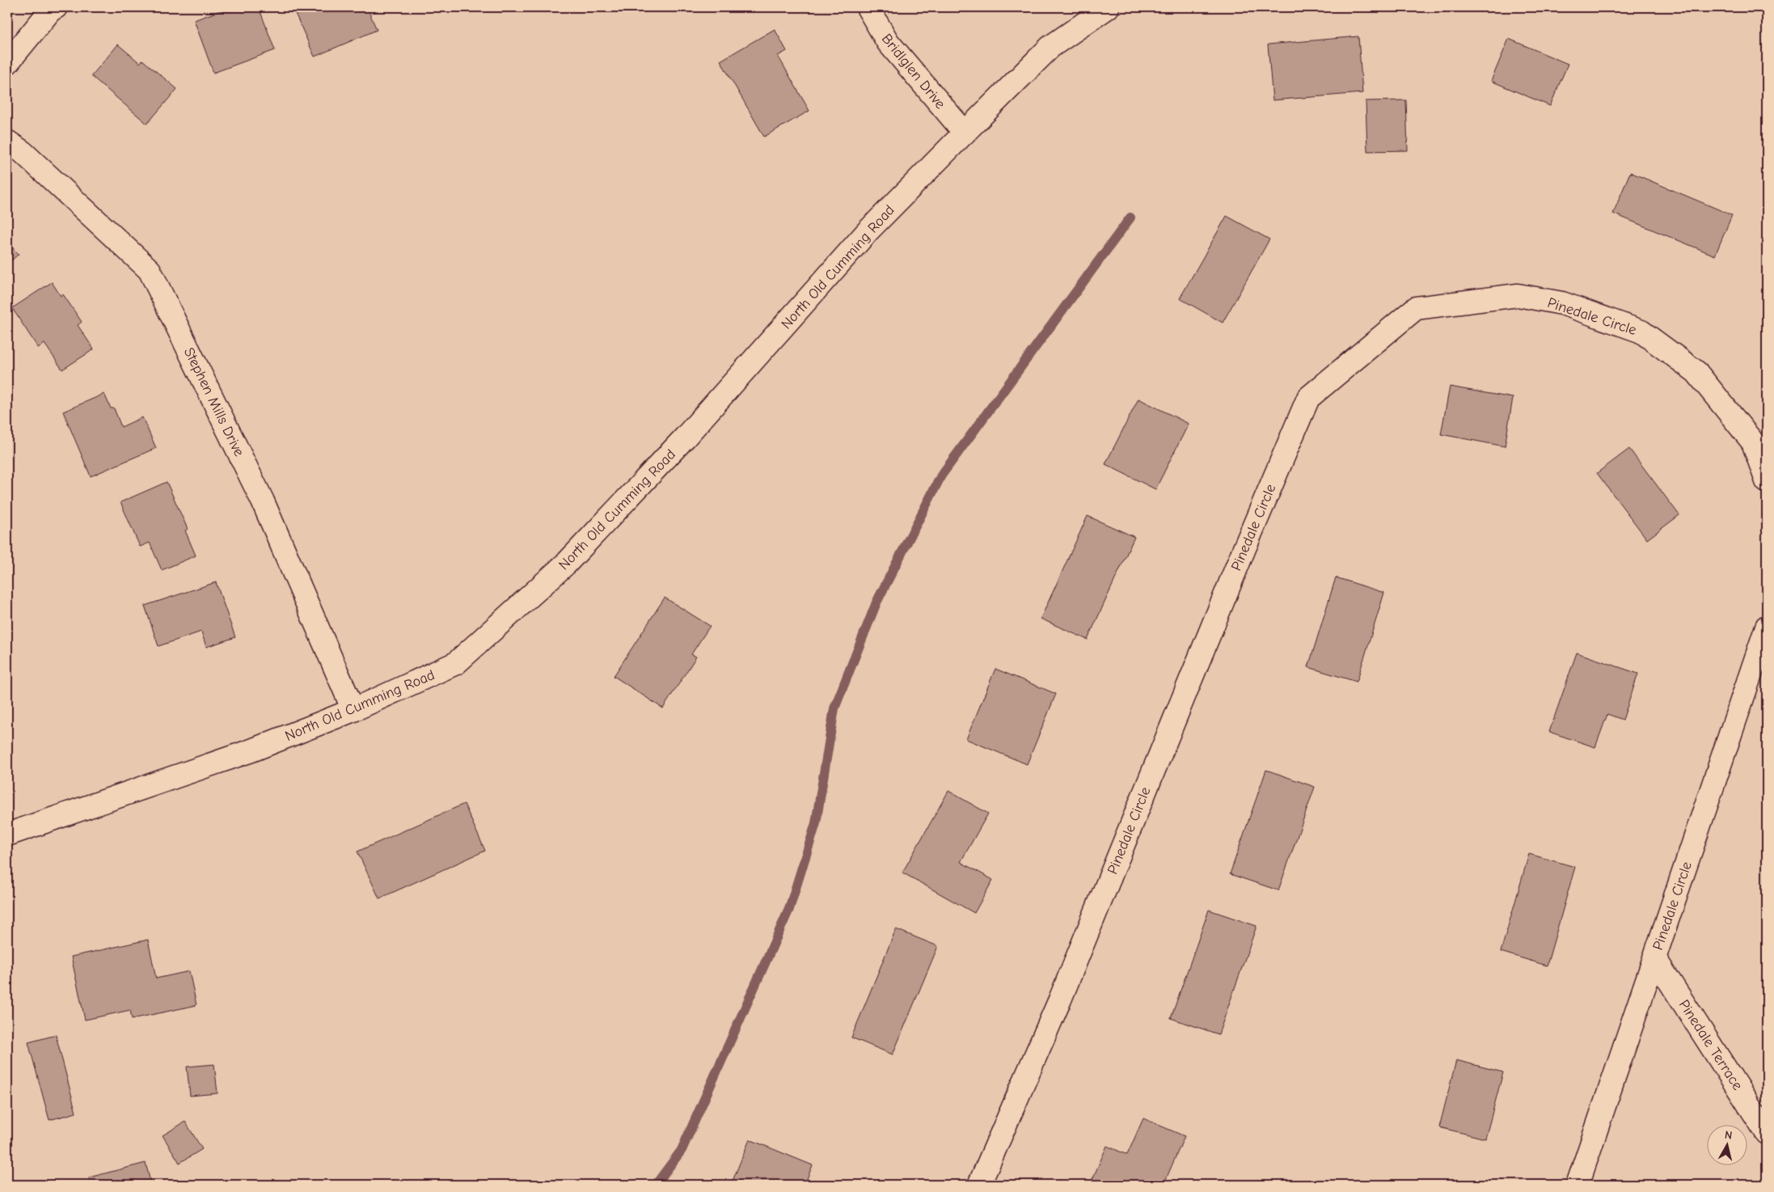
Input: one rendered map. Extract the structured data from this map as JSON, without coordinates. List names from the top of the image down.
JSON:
{
  "streets": {
    "street": [
      "Bridlglen Drive",
      "North Old Cumming Road",
      "Pinedale Circle",
      "Stephen Mills Drive",
      "Pinedale Terrace"
    ]
  },
  "crossings": [
    ["Bridlglen Drive", "North Old Cumming Road"],
    ["North Old Cumming Road", "Stephen Mills Drive"],
    ["Pinedale Circle", "Pinedale Terrace"]
  ],
  "north": "top"
}
